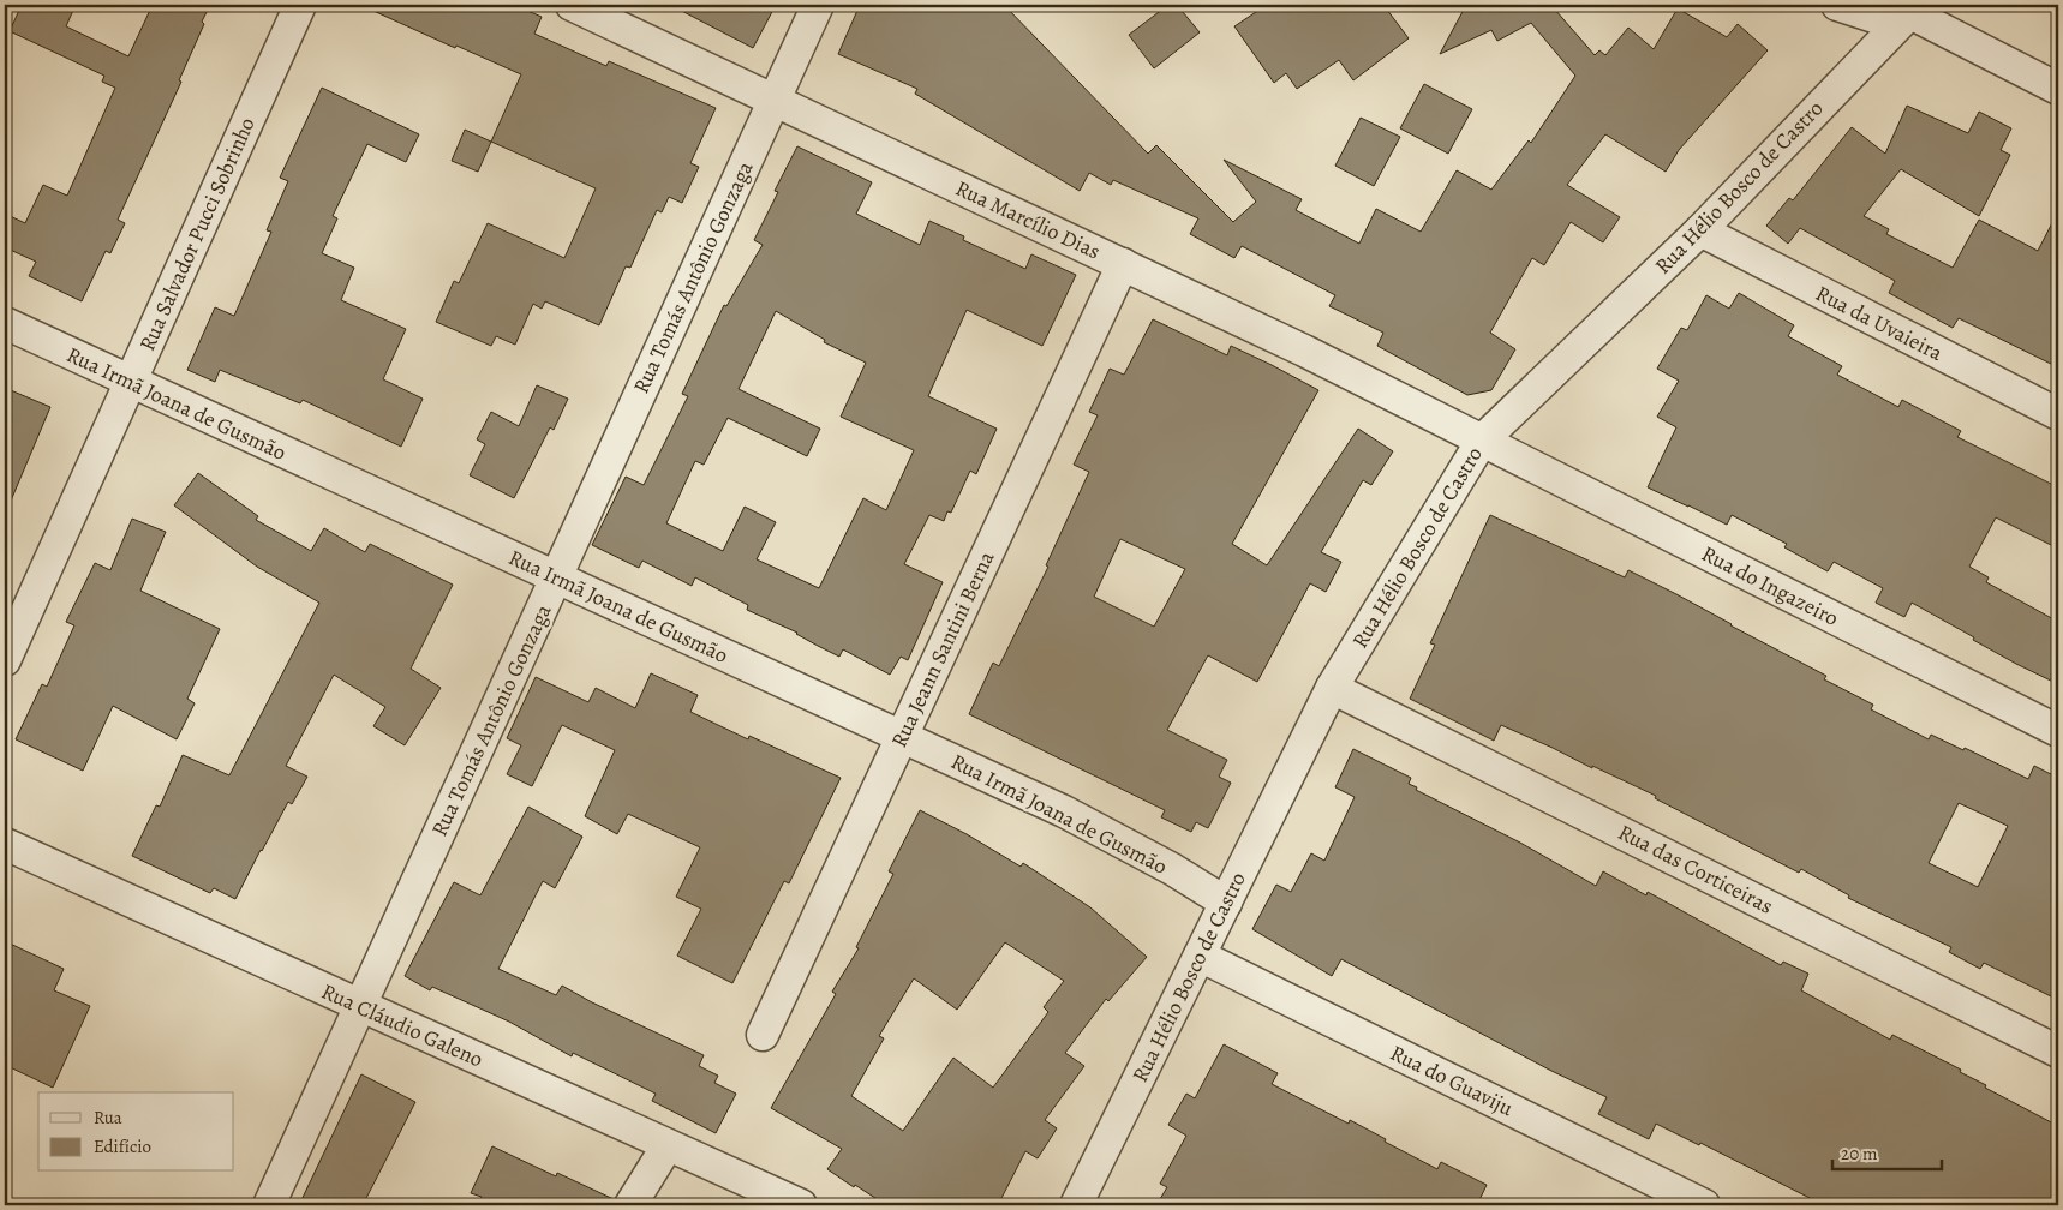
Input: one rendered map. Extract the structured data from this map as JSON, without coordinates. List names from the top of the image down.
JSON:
{
  "streets": {
    "street": [
      "Rua Hélio Bosco de Castro",
      "Rua Marcílio Dias",
      "Rua Salvador Pucci Sobrinho",
      "Rua Tomás Antônio Gonzaga",
      "Rua da Uvaieira",
      "Rua Irmã Joana de Gusmão",
      "Rua do Ingazeiro",
      "Rua Jeann Santini Berna",
      "Rua das Corticeiras",
      "Rua Cláudio Galeno",
      "Rua do Guaviju"
    ]
  },
  "crossings": [
    ["Rua Hélio Bosco de Castro", "Rua Marcílio Dias"],
    ["Rua Hélio Bosco de Castro", "Rua da Uvaieira"],
    ["Rua Hélio Bosco de Castro", "Rua Irmã Joana de Gusmão"],
    ["Rua Hélio Bosco de Castro", "Rua do Ingazeiro"],
    ["Rua Hélio Bosco de Castro", "Rua das Corticeiras"],
    ["Rua Hélio Bosco de Castro", "Rua do Guaviju"],
    ["Rua Marcílio Dias", "Rua Tomás Antônio Gonzaga"],
    ["Rua Marcílio Dias", "Rua do Ingazeiro"],
    ["Rua Marcílio Dias", "Rua Jeann Santini Berna"],
    ["Rua Salvador Pucci Sobrinho", "Rua Irmã Joana de Gusmão"],
    ["Rua Tomás Antônio Gonzaga", "Rua Irmã Joana de Gusmão"],
    ["Rua Tomás Antônio Gonzaga", "Rua Cláudio Galeno"],
    ["Rua Irmã Joana de Gusmão", "Rua Jeann Santini Berna"]
  ],
  "legend": ["Rua", "Edifício"],
  "scale_bar": "20 m"
}
